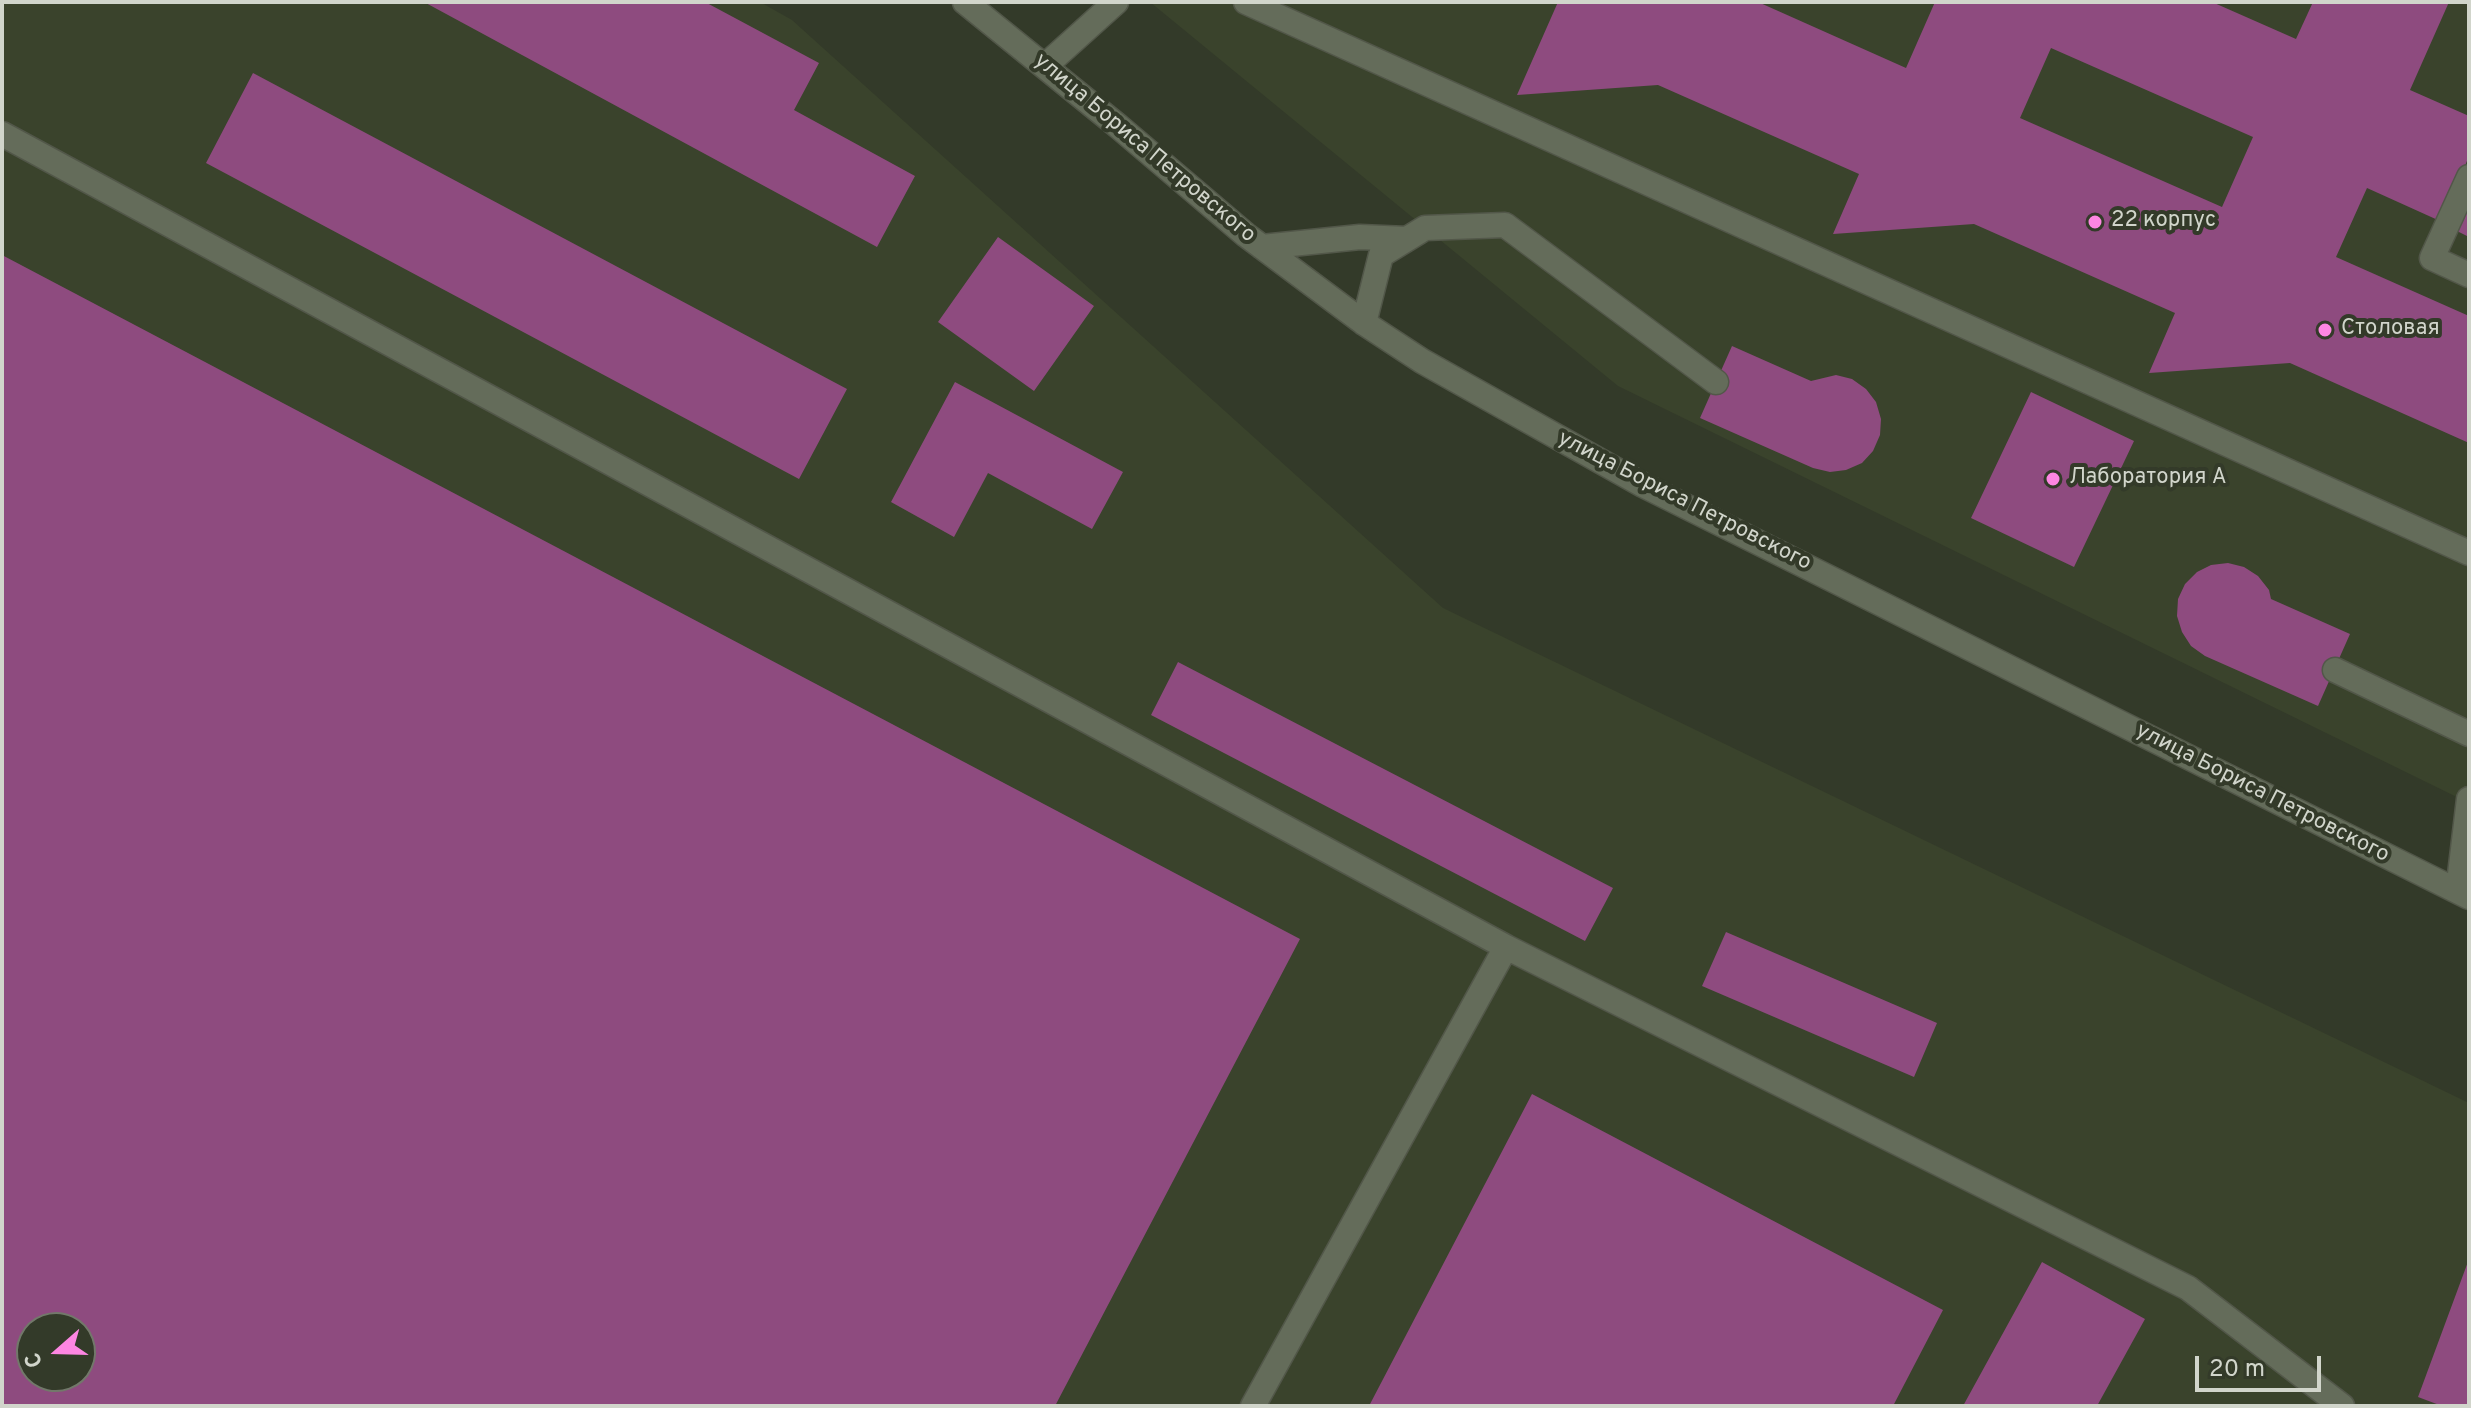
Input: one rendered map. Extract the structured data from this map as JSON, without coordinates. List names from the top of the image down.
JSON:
{
  "streets": {
    "street": ["улица Бориса Петровского"]
  },
  "places": ["22 корпус", "Столовая", "Лаборатория А"],
  "scale_bar": "20 m",
  "north": "left"
}
